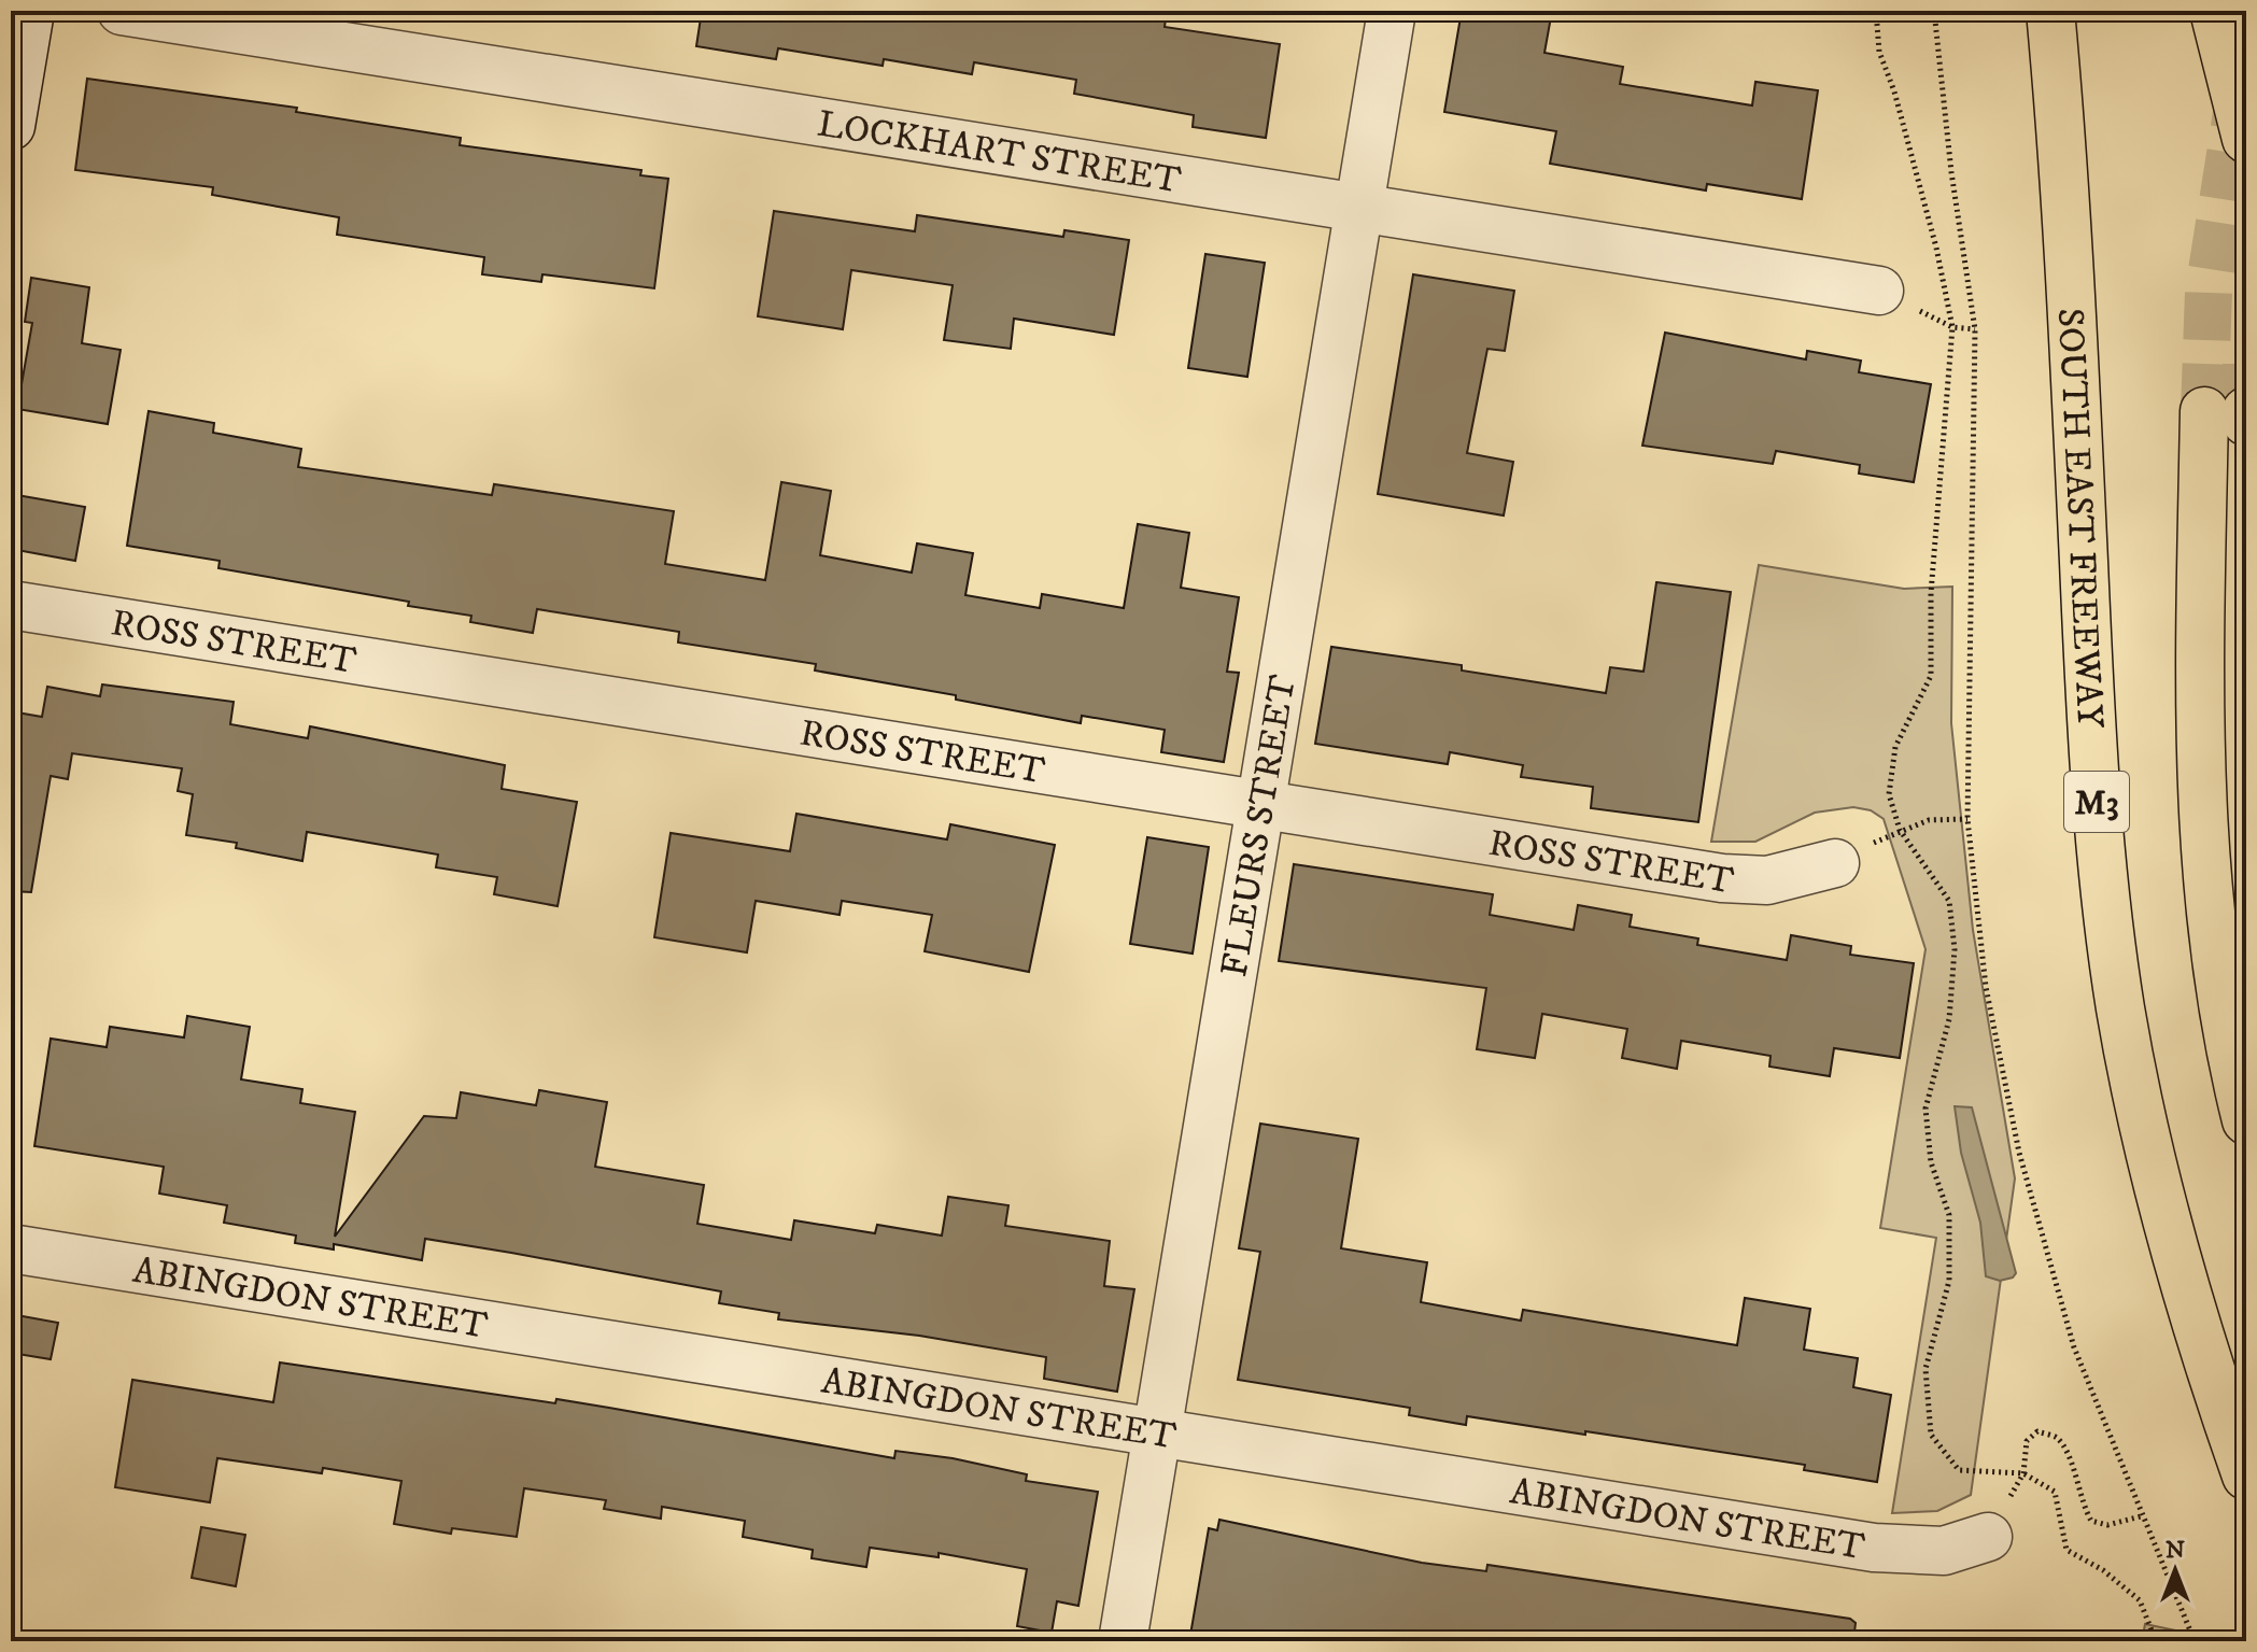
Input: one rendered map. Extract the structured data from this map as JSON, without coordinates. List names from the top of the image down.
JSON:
{
  "streets": {
    "highway": ["SOUTH EAST FREEWAY", "M3"],
    "street": [
      "LOCKHART STREET",
      "ROSS STREET",
      "FLEURS STREET",
      "ABINGDON STREET"
    ]
  },
  "crossings": [
    ["LOCKHART STREET", "FLEURS STREET"],
    ["ROSS STREET", "FLEURS STREET"],
    ["FLEURS STREET", "ABINGDON STREET"]
  ],
  "north": "top"
}
